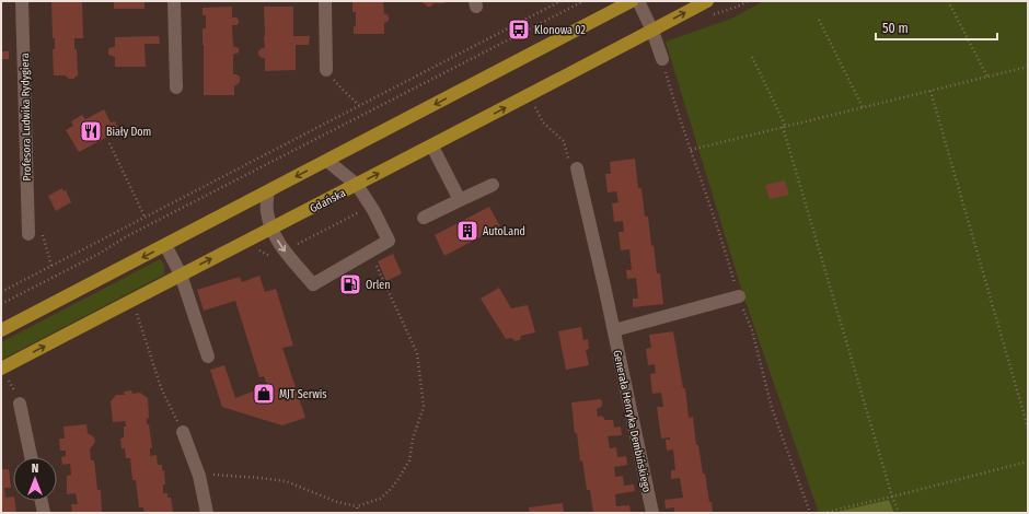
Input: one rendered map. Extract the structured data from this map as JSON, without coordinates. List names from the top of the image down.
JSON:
{
  "streets": {
    "main road": ["Gdańska"],
    "street": ["Profesora Ludwika Rydygiera", "Generała Henryka Dembińskiego"]
  },
  "places": {
    "bus stop": ["Klonowa 02"],
    "restaurant": ["Biały Dom"],
    "building": ["AutoLand"],
    "fuel station": ["Orlen"],
    "shop": ["MJT Serwis"]
  },
  "scale_bar": "50 m",
  "north": "top"
}
